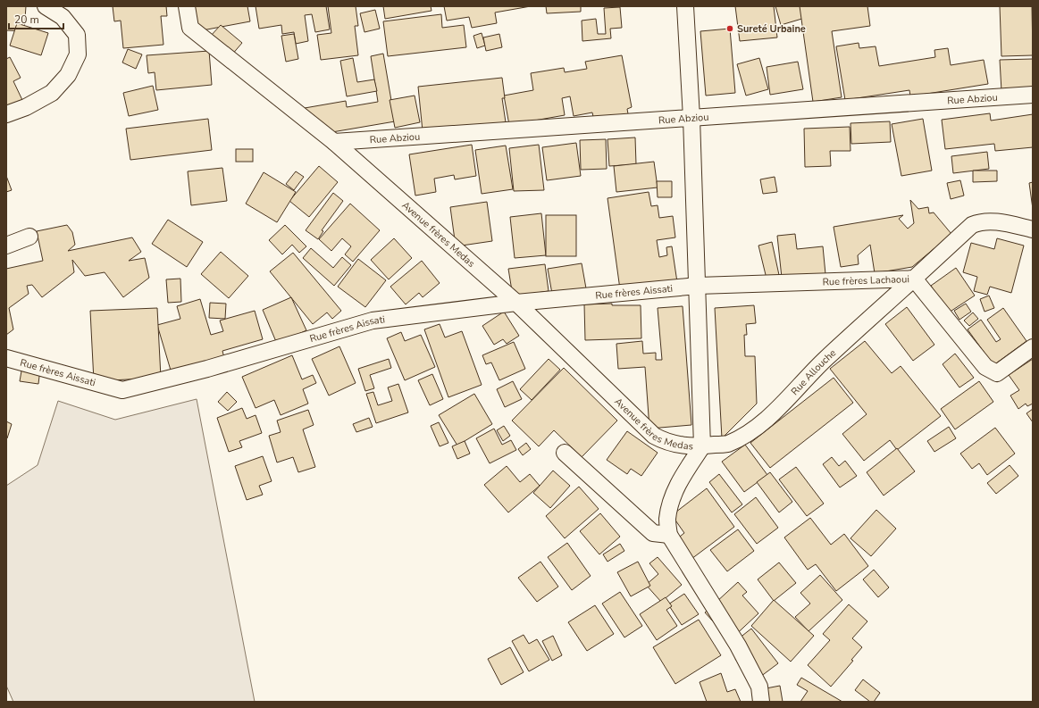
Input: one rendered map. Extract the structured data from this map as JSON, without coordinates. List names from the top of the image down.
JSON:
{
  "streets": {
    "street": [
      "Rue Abziou",
      "Avenue frères Medas",
      "Rue frères Lachaoui",
      "Rue frères Aissati",
      "Rue Allouche"
    ]
  },
  "crossings": [
    ["Rue Abziou", "Avenue frères Medas"],
    ["Avenue frères Medas", "Rue frères Aissati"],
    ["Avenue frères Medas", "Rue Allouche"],
    ["Rue frères Lachaoui", "Rue frères Aissati"],
    ["Rue frères Lachaoui", "Rue Allouche"]
  ],
  "places": ["Sureté Urbaine"],
  "scale_bar": "20 m"
}
